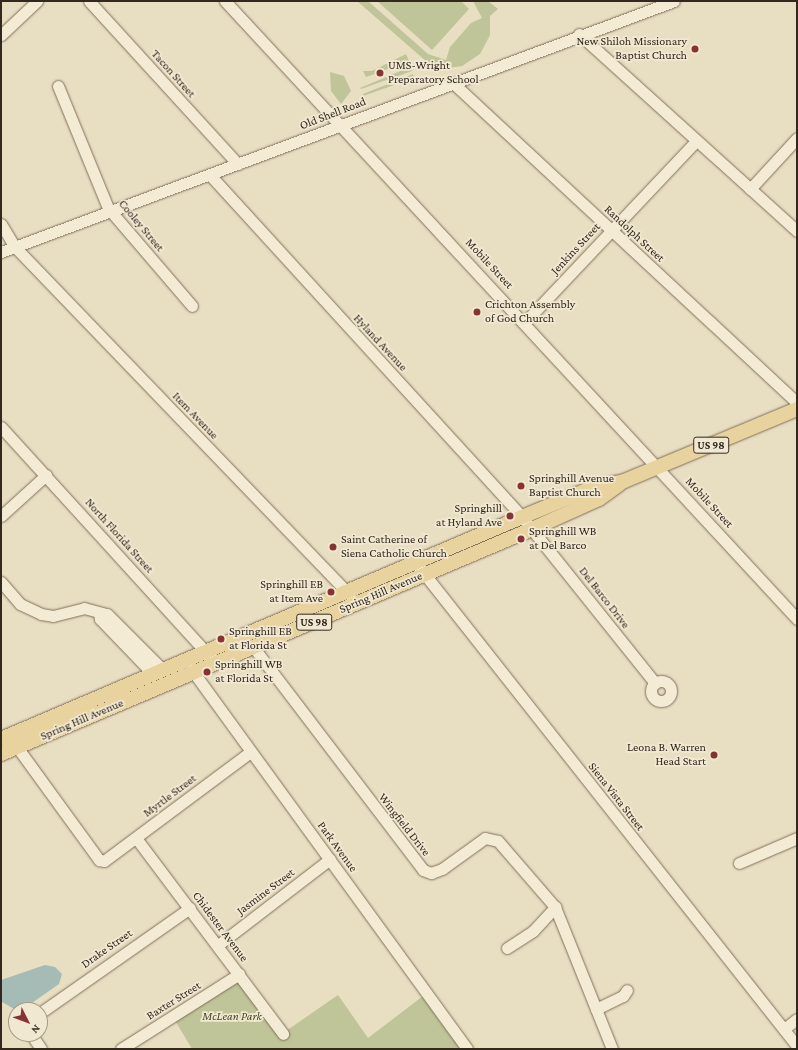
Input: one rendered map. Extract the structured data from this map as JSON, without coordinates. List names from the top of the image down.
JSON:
{
  "streets": {
    "main road": ["US 98", "Spring Hill Avenue"],
    "street": [
      "Tacon Street",
      "Old Shell Road",
      "Cooley Street",
      "Randolph Street",
      "Jenkins Street",
      "Mobile Street",
      "Hyland Avenue",
      "Item Avenue",
      "North Florida Street",
      "Del Barco Drive",
      "Myrtle Street",
      "Siena Vista Street",
      "Wingfield Drive",
      "Park Avenue",
      "Jasmine Street",
      "Chidester Avenue",
      "Drake Street",
      "Baxter Street"
    ]
  },
  "crossings": [
    ["Tacon Street", "Old Shell Road"],
    ["Old Shell Road", "Cooley Street"],
    ["Old Shell Road", "Randolph Street"],
    ["Old Shell Road", "Mobile Street"],
    ["Old Shell Road", "Hyland Avenue"],
    ["Old Shell Road", "Item Avenue"],
    ["Randolph Street", "Jenkins Street"],
    ["Jenkins Street", "Mobile Street"],
    ["Mobile Street", "Spring Hill Avenue"],
    ["Hyland Avenue", "Spring Hill Avenue"],
    ["Hyland Avenue", "Del Barco Drive"],
    ["Item Avenue", "Spring Hill Avenue"],
    ["North Florida Street", "Spring Hill Avenue"],
    ["Spring Hill Avenue", "Del Barco Drive"],
    ["Spring Hill Avenue", "Myrtle Street"],
    ["Spring Hill Avenue", "Siena Vista Street"],
    ["Spring Hill Avenue", "Wingfield Drive"],
    ["Spring Hill Avenue", "Park Avenue"],
    ["Myrtle Street", "Park Avenue"],
    ["Myrtle Street", "Chidester Avenue"],
    ["Park Avenue", "Jasmine Street"],
    ["Jasmine Street", "Chidester Avenue"],
    ["Chidester Avenue", "Drake Street"],
    ["Chidester Avenue", "Baxter Street"]
  ],
  "parks": ["McLean Park"],
  "places": [
    "New Shiloh Missionary Baptist Church",
    "UMS-Wright Preparatory School",
    "Crichton Assembly of God Church",
    "Springhill Avenue Baptist Church",
    "Springhill at Hyland Ave",
    "Springhill WB at Del Barco",
    "Saint Catherine of Siena Catholic Church",
    "Springhill EB at Item Ave",
    "Springhill EB at Florida St",
    "Springhill WB at Florida St",
    "Leona B. Warren Head Start"
  ],
  "north": "bottom right"
}
